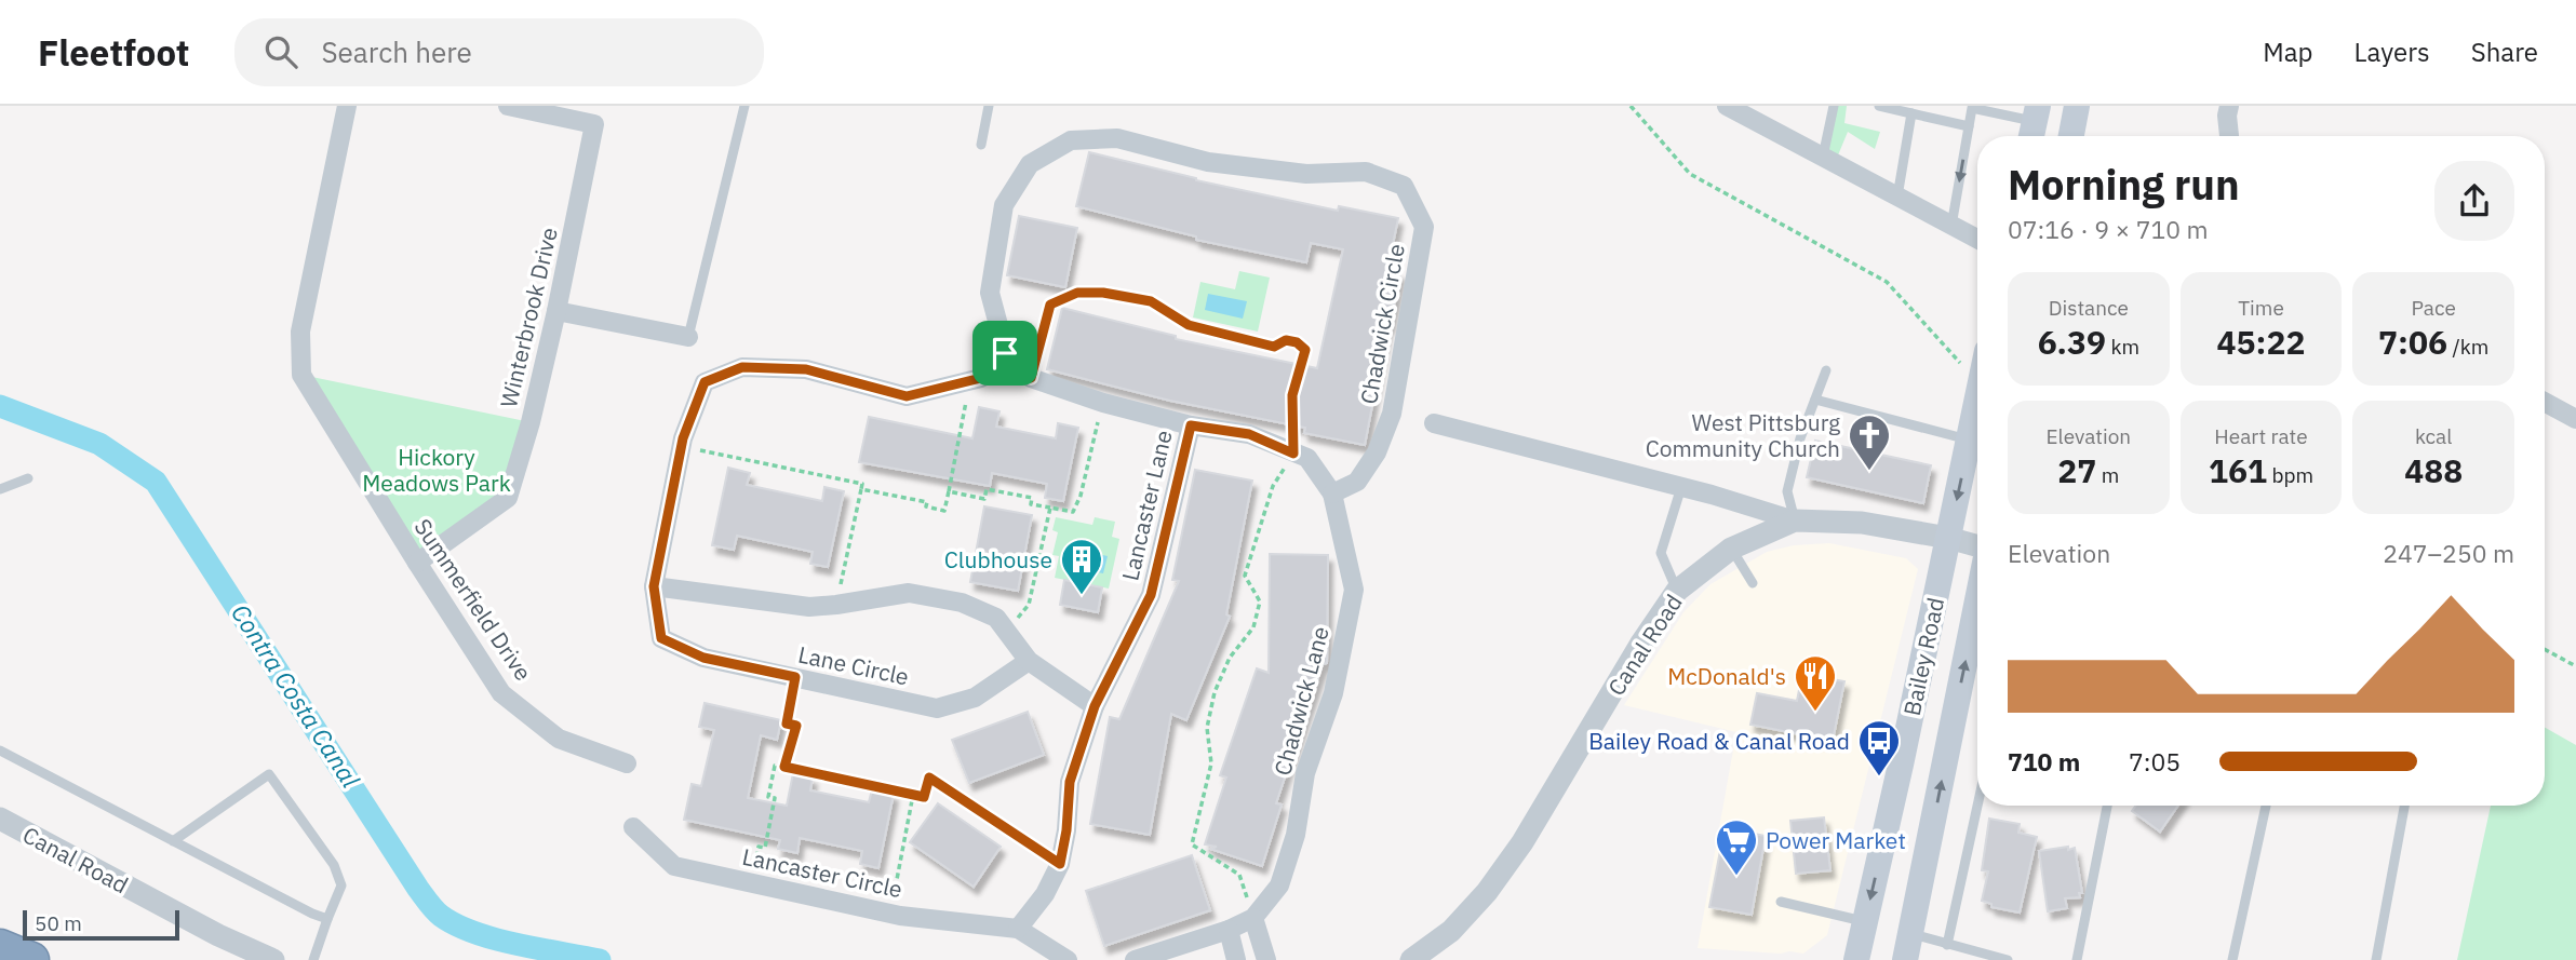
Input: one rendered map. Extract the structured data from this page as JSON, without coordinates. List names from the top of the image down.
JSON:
{
  "streets": {
    "main road": ["Bailey Road"],
    "street": [
      "Winterbrook Drive",
      "Chadwick Circle",
      "Lancaster Lane",
      "Summerfield Drive",
      "Canal Road",
      "Lane Circle",
      "Chadwick Lane",
      "Lancaster Circle"
    ]
  },
  "crossings": [
    ["Winterbrook Drive", "Summerfield Drive"],
    ["Chadwick Circle", "Chadwick Lane"],
    ["Lancaster Lane", "Chadwick Lane"],
    ["Lancaster Lane", "Lancaster Circle"],
    ["Canal Road", "Bailey Road"]
  ],
  "water": ["Contra Costa Canal"],
  "parks": ["Hickory Meadows Park"],
  "places": {
    "church": ["West Pittsburg Community Church"],
    "building": ["Clubhouse"],
    "restaurant": ["McDonald's"],
    "bus stop": ["Bailey Road & Canal Road"],
    "supermarket": ["Power Market"]
  },
  "scale_bar": "50 m",
  "page": {
    "header": "Fleetfoot",
    "search": "Search here",
    "nav": ["Map", "Layers", "Share"],
    "heading": ["Morning run", "07:16 · 9 × 710 m"],
    "stats": [
      ["Distance", "6.39 km"],
      ["Time", "45:22"],
      ["Pace", "7:06 /km"],
      ["Elevation", "27 m"],
      ["Heart rate", "161 bpm"],
      ["kcal", "488"]
    ],
    "chart": ["Elevation", "247–250 m"],
    "list": [
      {
        "name": "710 m",
        "note": "7:05"
      }
    ],
    "scale": "50 m"
  }
}
